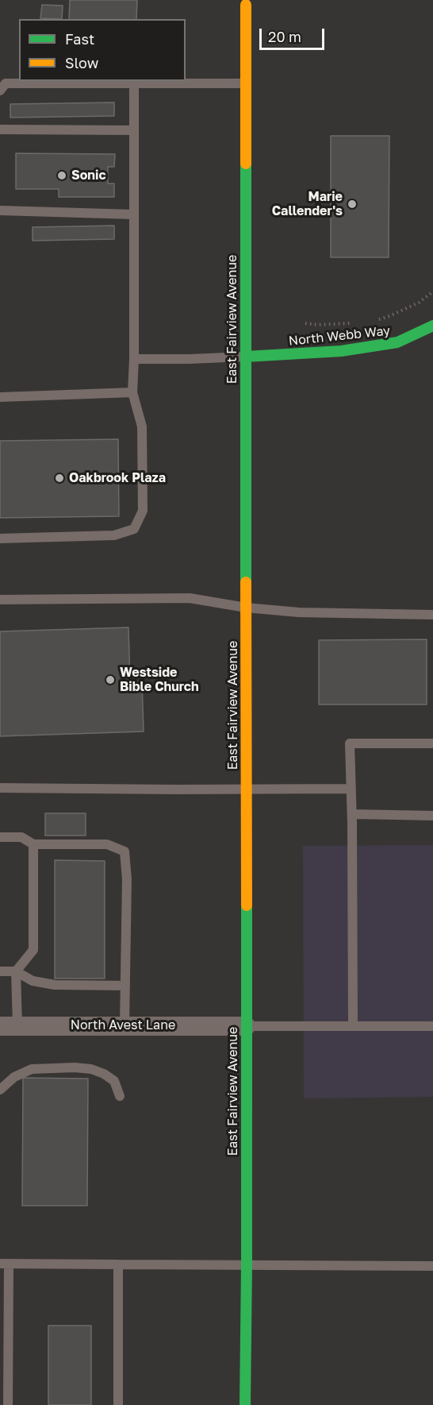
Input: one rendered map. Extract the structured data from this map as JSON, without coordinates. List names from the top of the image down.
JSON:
{
  "streets": {
    "main road": ["East Fairview Avenue", "North Webb Way"],
    "street": ["North Avest Lane"]
  },
  "crossings": [
    ["East Fairview Avenue", "North Webb Way"],
    ["East Fairview Avenue", "North Avest Lane"]
  ],
  "places": [
    "Sonic",
    "Marie Callender's",
    "Oakbrook Plaza",
    "Westside Bible Church"
  ],
  "legend": ["Fast", "Slow"],
  "scale_bar": "20 m"
}
